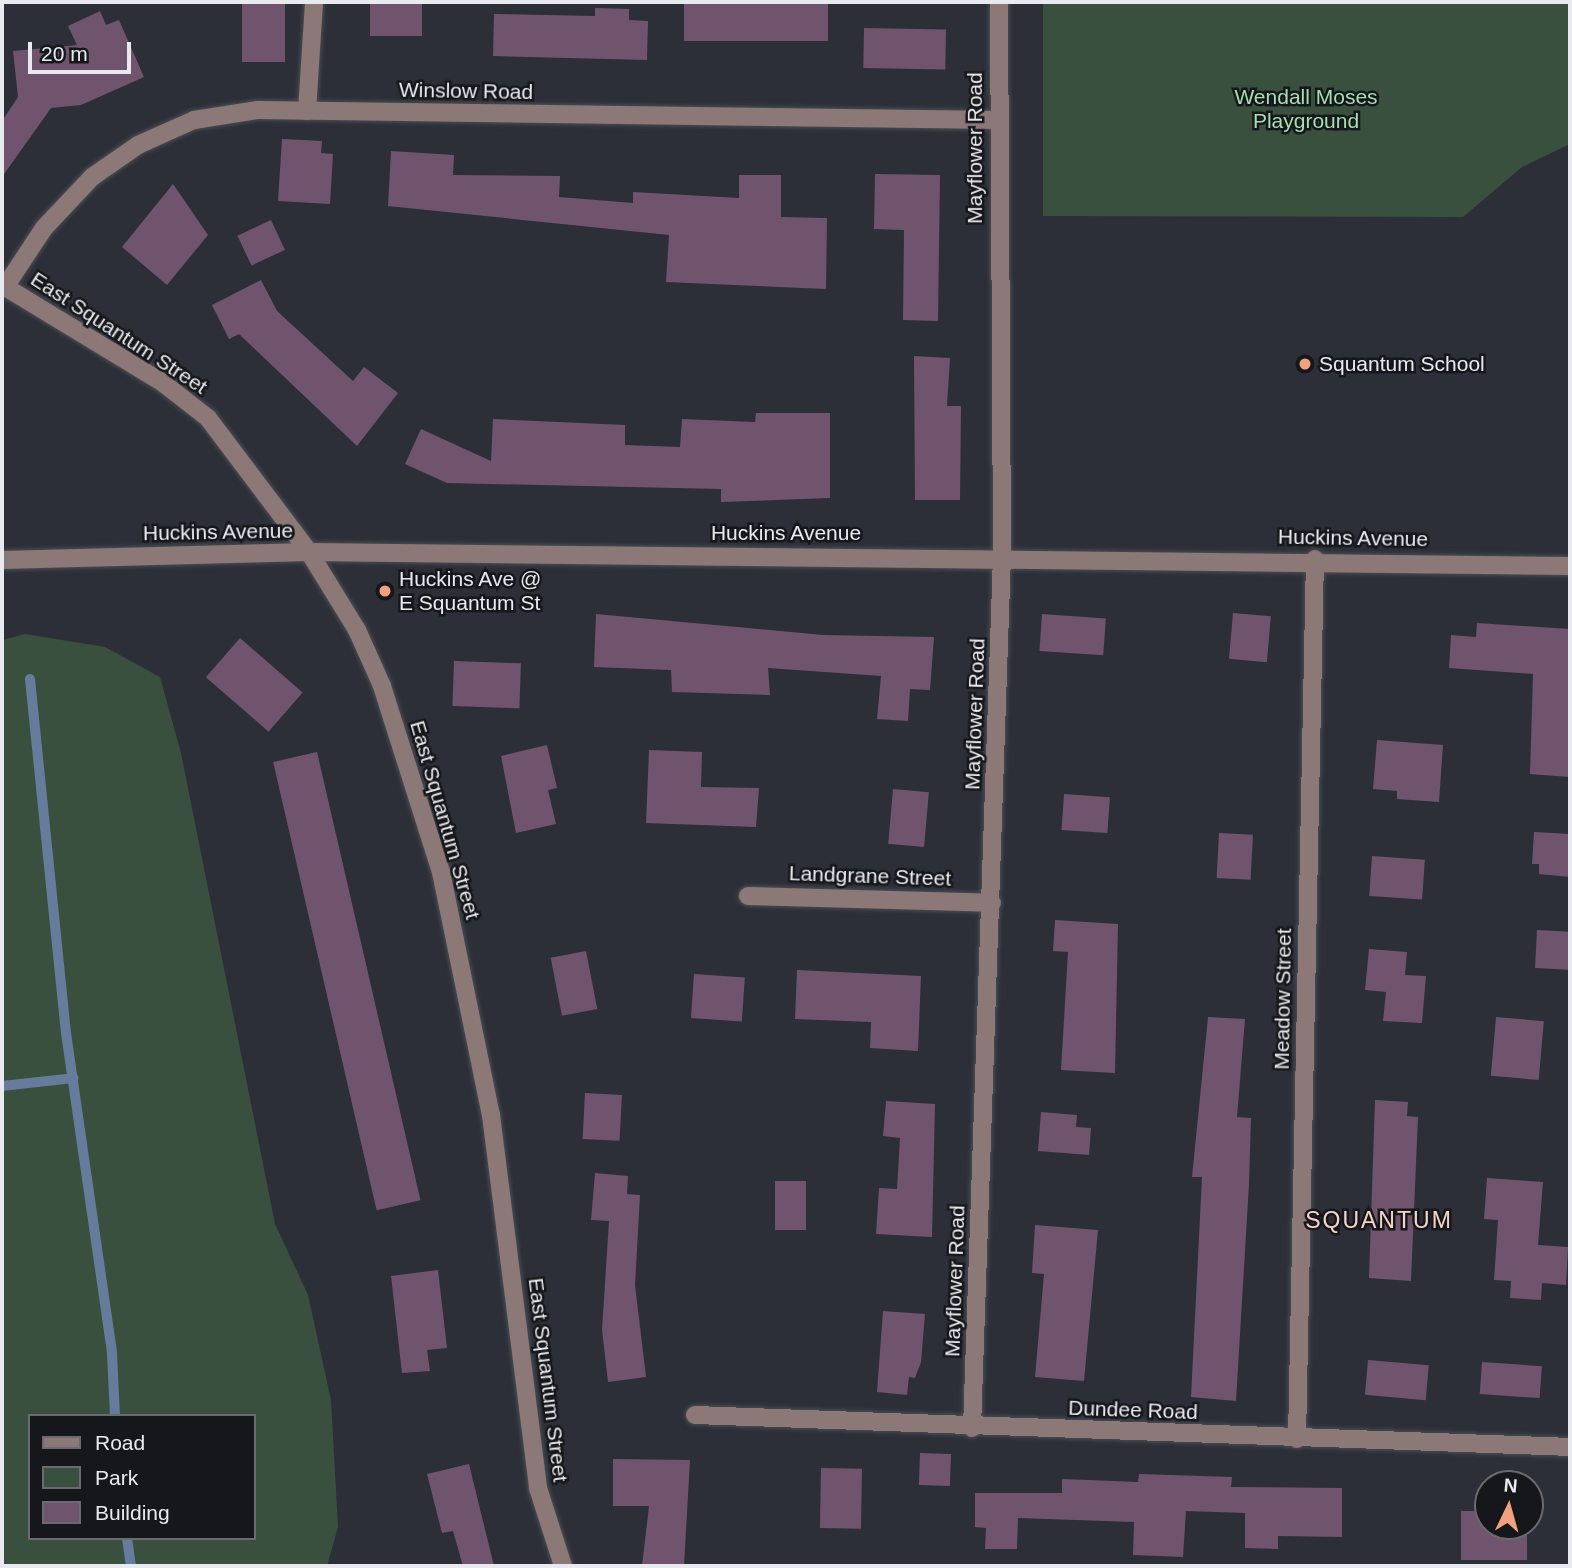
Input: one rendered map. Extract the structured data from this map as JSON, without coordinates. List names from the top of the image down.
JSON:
{
  "streets": {
    "street": [
      "Winslow Road",
      "Mayflower Road",
      "East Squantum Street",
      "Huckins Avenue",
      "Landgrane Street",
      "Meadow Street",
      "Dundee Road"
    ]
  },
  "crossings": [
    ["Winslow Road", "Mayflower Road"],
    ["Winslow Road", "East Squantum Street"],
    ["Mayflower Road", "Huckins Avenue"],
    ["Mayflower Road", "Landgrane Street"],
    ["Mayflower Road", "Dundee Road"],
    ["East Squantum Street", "Huckins Avenue"],
    ["Huckins Avenue", "Meadow Street"],
    ["Meadow Street", "Dundee Road"]
  ],
  "districts": ["SQUANTUM"],
  "parks": ["Wendall Moses Playground"],
  "places": ["Squantum School", "Huckins Ave @ E Squantum St"],
  "legend": ["Road", "Park", "Building"],
  "scale_bar": "20 m",
  "north": "top"
}
